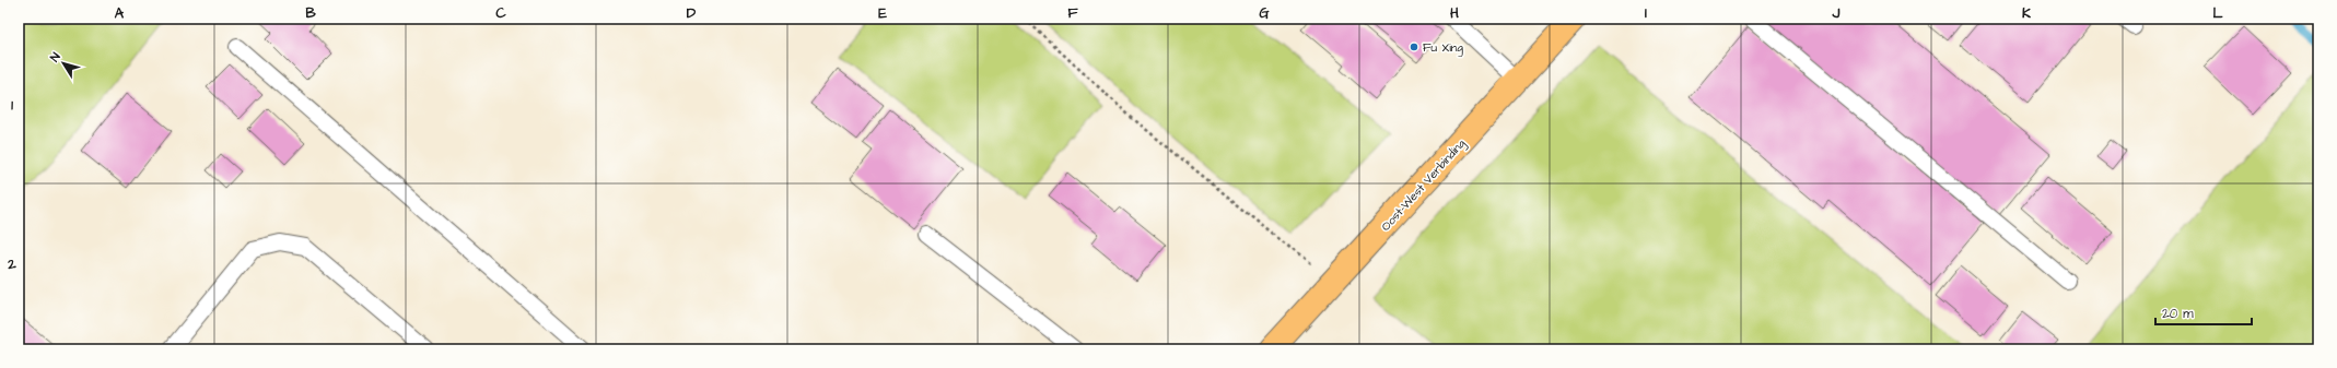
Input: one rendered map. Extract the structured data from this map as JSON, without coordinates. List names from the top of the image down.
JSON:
{
  "streets": {
    "main road": ["Oost-West Verbinding"]
  },
  "places": ["Fu Xing"],
  "scale_bar": "20 m",
  "north": "top left",
  "grid": {
    "columns": [
      "A",
      "B",
      "C",
      "D",
      "E",
      "F",
      "G",
      "H",
      "I",
      "J",
      "K",
      "L"
    ],
    "rows": ["1", "2"]
  }
}
